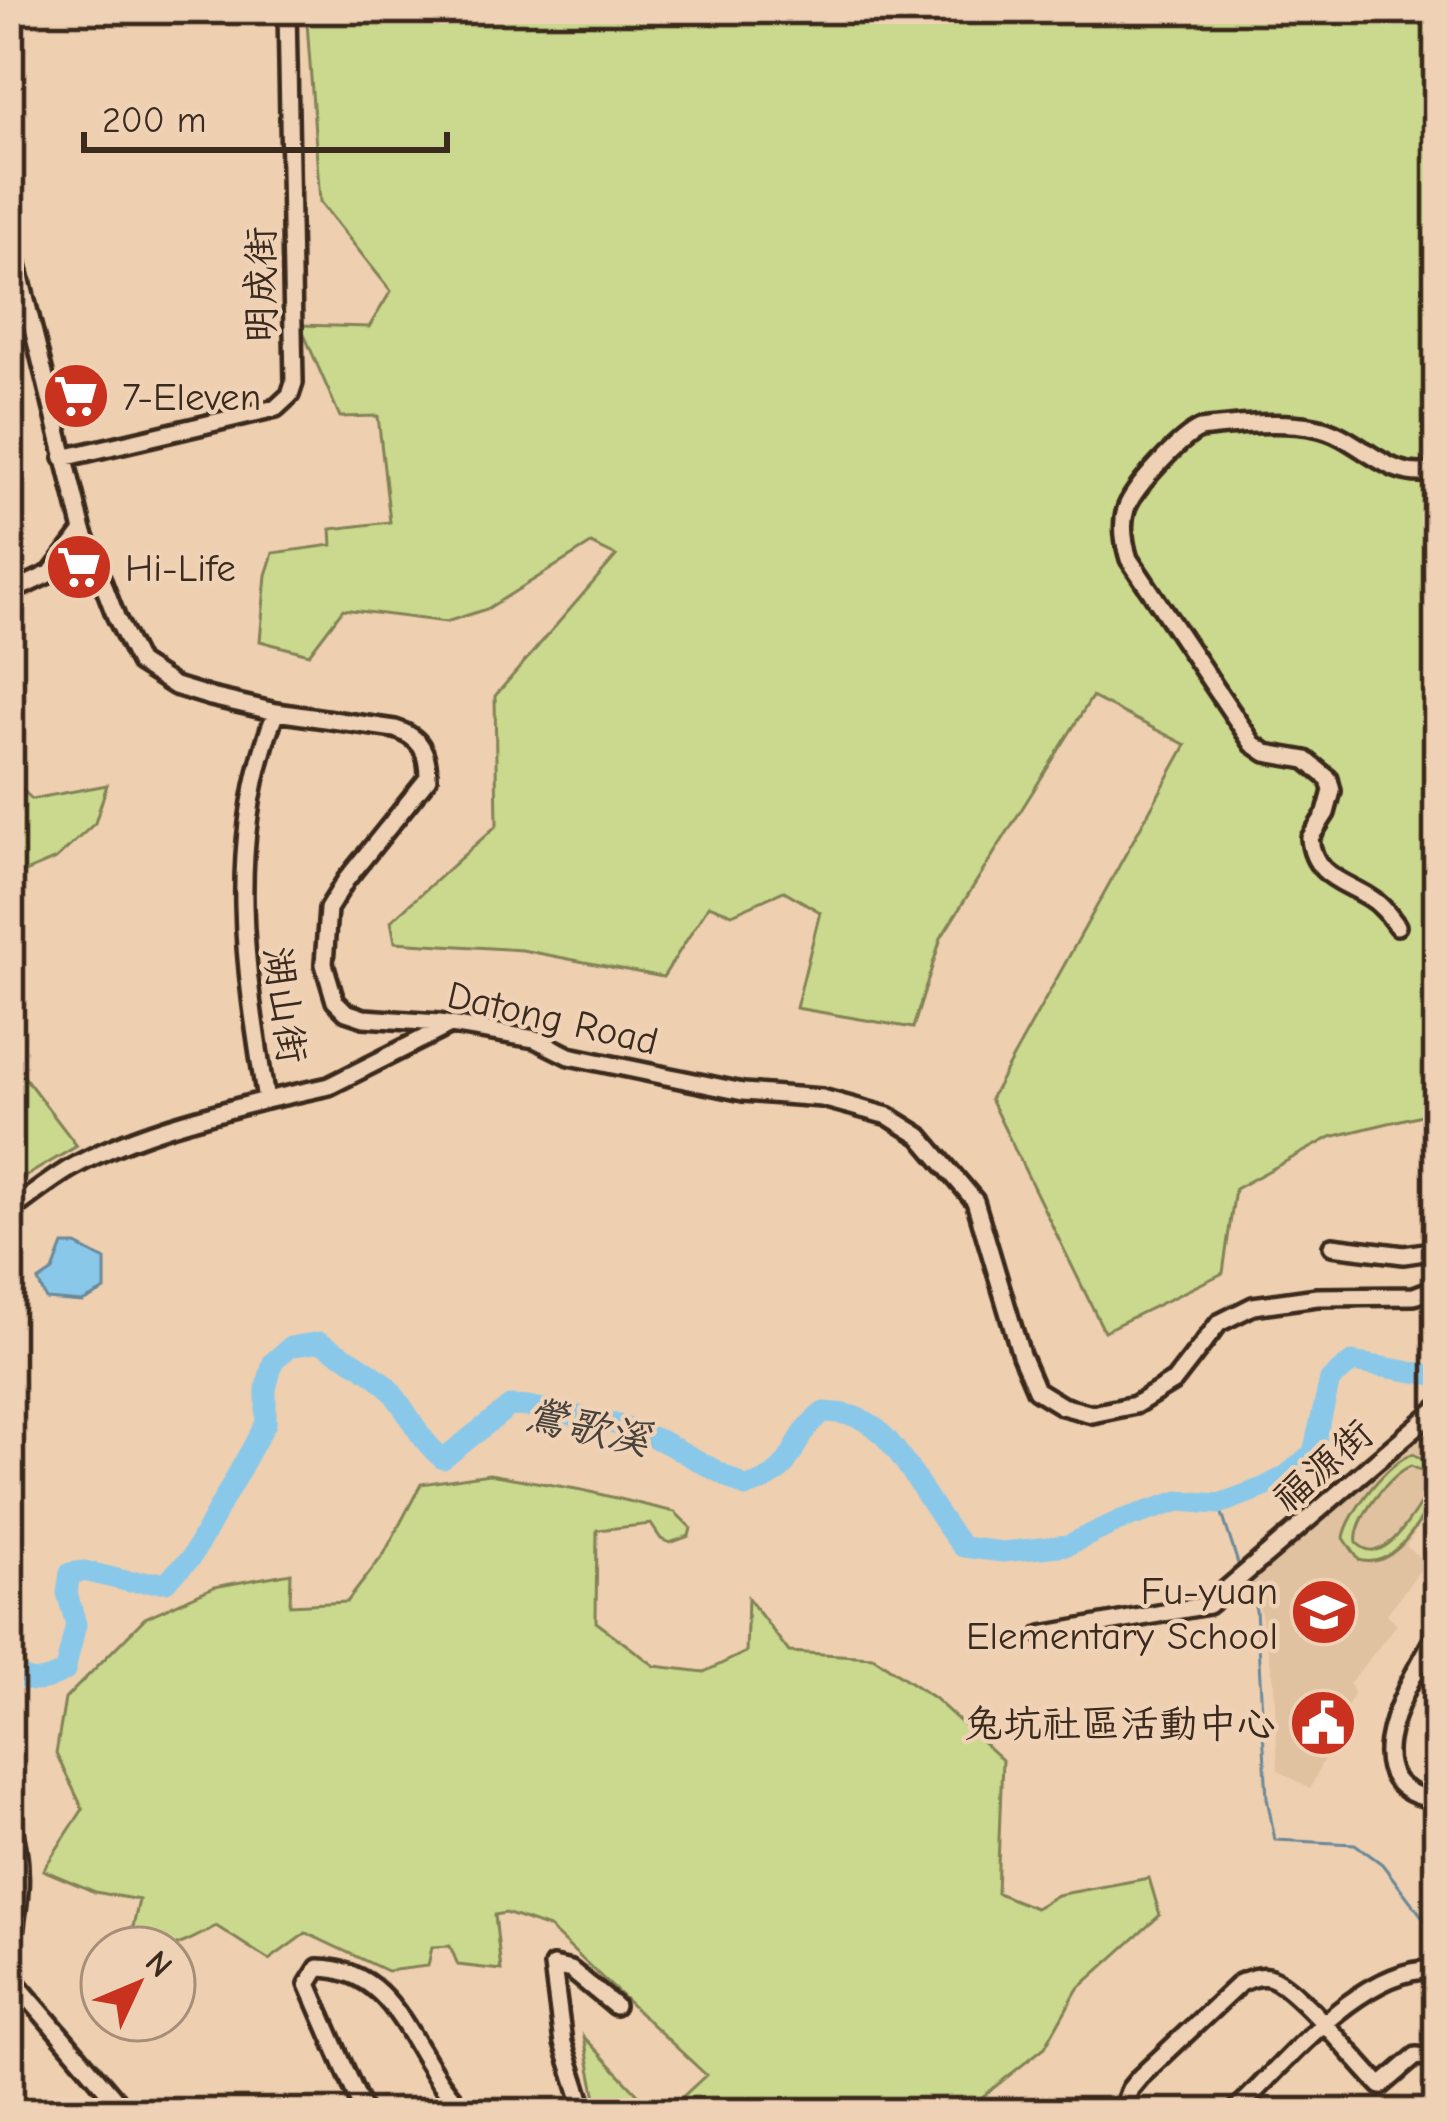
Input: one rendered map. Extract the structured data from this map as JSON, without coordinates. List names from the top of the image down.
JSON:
{
  "streets": {
    "street": [
      "明成街",
      "湖山街",
      "Datong Road",
      "福源街"
    ]
  },
  "crossings": [
    ["明成街", "Datong Road"],
    ["湖山街", "Datong Road"]
  ],
  "water": ["鶯歌溪"],
  "places": {
    "supermarket": ["7-Eleven", "Hi-Life"],
    "school or university": ["Fu-yuan Elementary School"],
    "public building": ["兔坑社區活動中心"]
  },
  "scale_bar": "200 m",
  "north": "top right"
}
